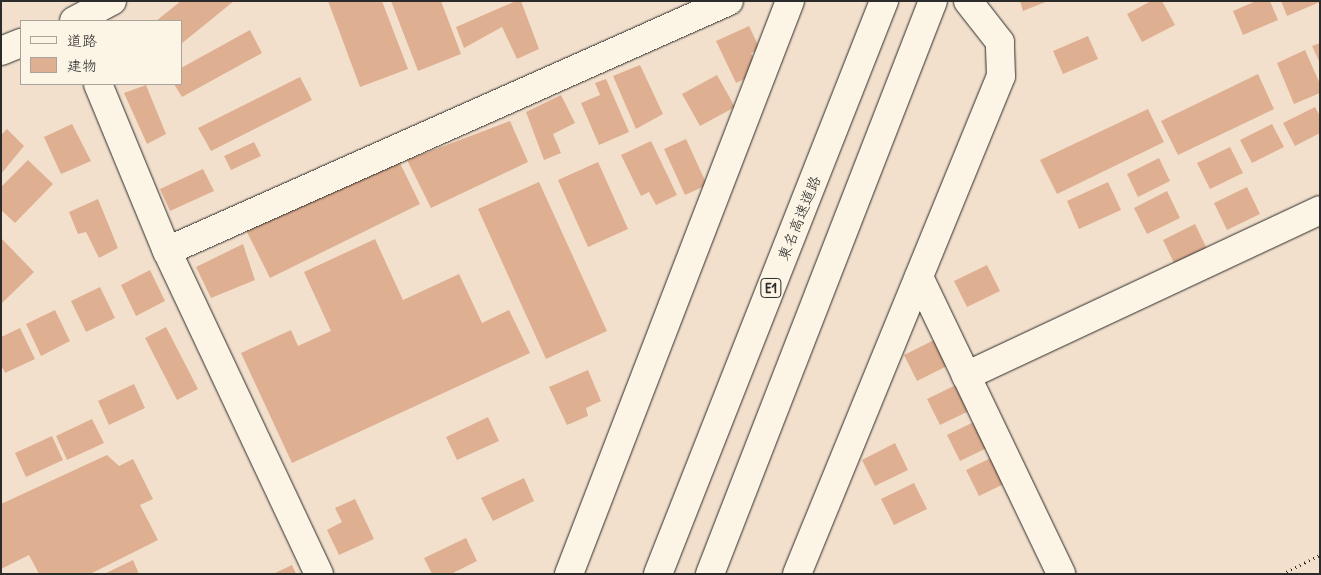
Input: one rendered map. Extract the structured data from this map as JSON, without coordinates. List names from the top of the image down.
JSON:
{
  "streets": {
    "main road": ["東名高速道路", "E1"]
  },
  "legend": ["道路", "建物"]
}
